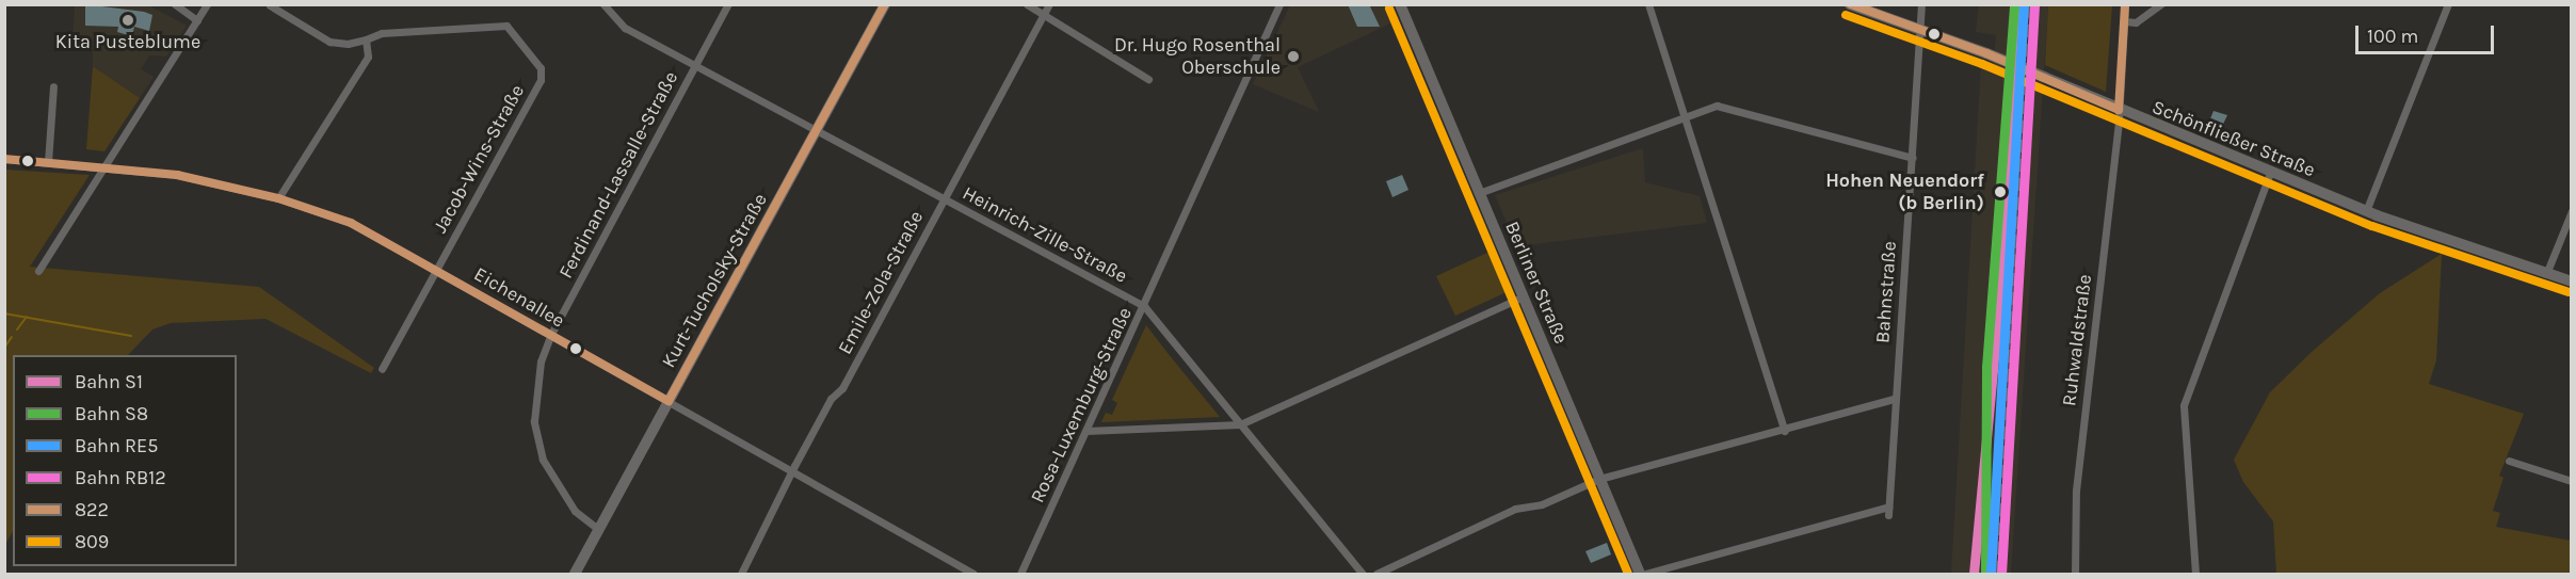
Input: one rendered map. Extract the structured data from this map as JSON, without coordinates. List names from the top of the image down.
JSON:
{
  "streets": {
    "main road": ["Schönfließer Straße", "Kurt-Tucholsky-Straße", "Berliner Straße"],
    "street": [
      "Jacob-Wins-Straße",
      "Ferdinand-Lassalle-Straße",
      "Heinrich-Zille-Straße",
      "Emile-Zola-Straße",
      "Bahnstraße",
      "Eichenallee",
      "Ruhwaldstraße",
      "Rosa-Luxemburg-Straße"
    ]
  },
  "crossings": [
    ["Schönfließer Straße", "Bahnstraße"],
    ["Schönfließer Straße", "Ruhwaldstraße"],
    ["Jacob-Wins-Straße", "Eichenallee"],
    ["Ferdinand-Lassalle-Straße", "Heinrich-Zille-Straße"],
    ["Ferdinand-Lassalle-Straße", "Kurt-Tucholsky-Straße"],
    ["Ferdinand-Lassalle-Straße", "Eichenallee"],
    ["Heinrich-Zille-Straße", "Kurt-Tucholsky-Straße"],
    ["Heinrich-Zille-Straße", "Emile-Zola-Straße"],
    ["Heinrich-Zille-Straße", "Rosa-Luxemburg-Straße"],
    ["Kurt-Tucholsky-Straße", "Eichenallee"],
    ["Emile-Zola-Straße", "Eichenallee"]
  ],
  "places": ["Kita Pusteblume", "Dr. Hugo Rosenthal Oberschule", "Hohen Neuendorf (b Berlin)"],
  "lines": [
    "rail line S1",
    "rail line RE5",
    "transit line 822",
    "rail line S8",
    "rail line RB12",
    "transit line 809"
  ],
  "legend": [
    "Bahn S1",
    "Bahn S8",
    "Bahn RE5",
    "Bahn RB12",
    "822",
    "809"
  ],
  "scale_bar": "100 m"
}
